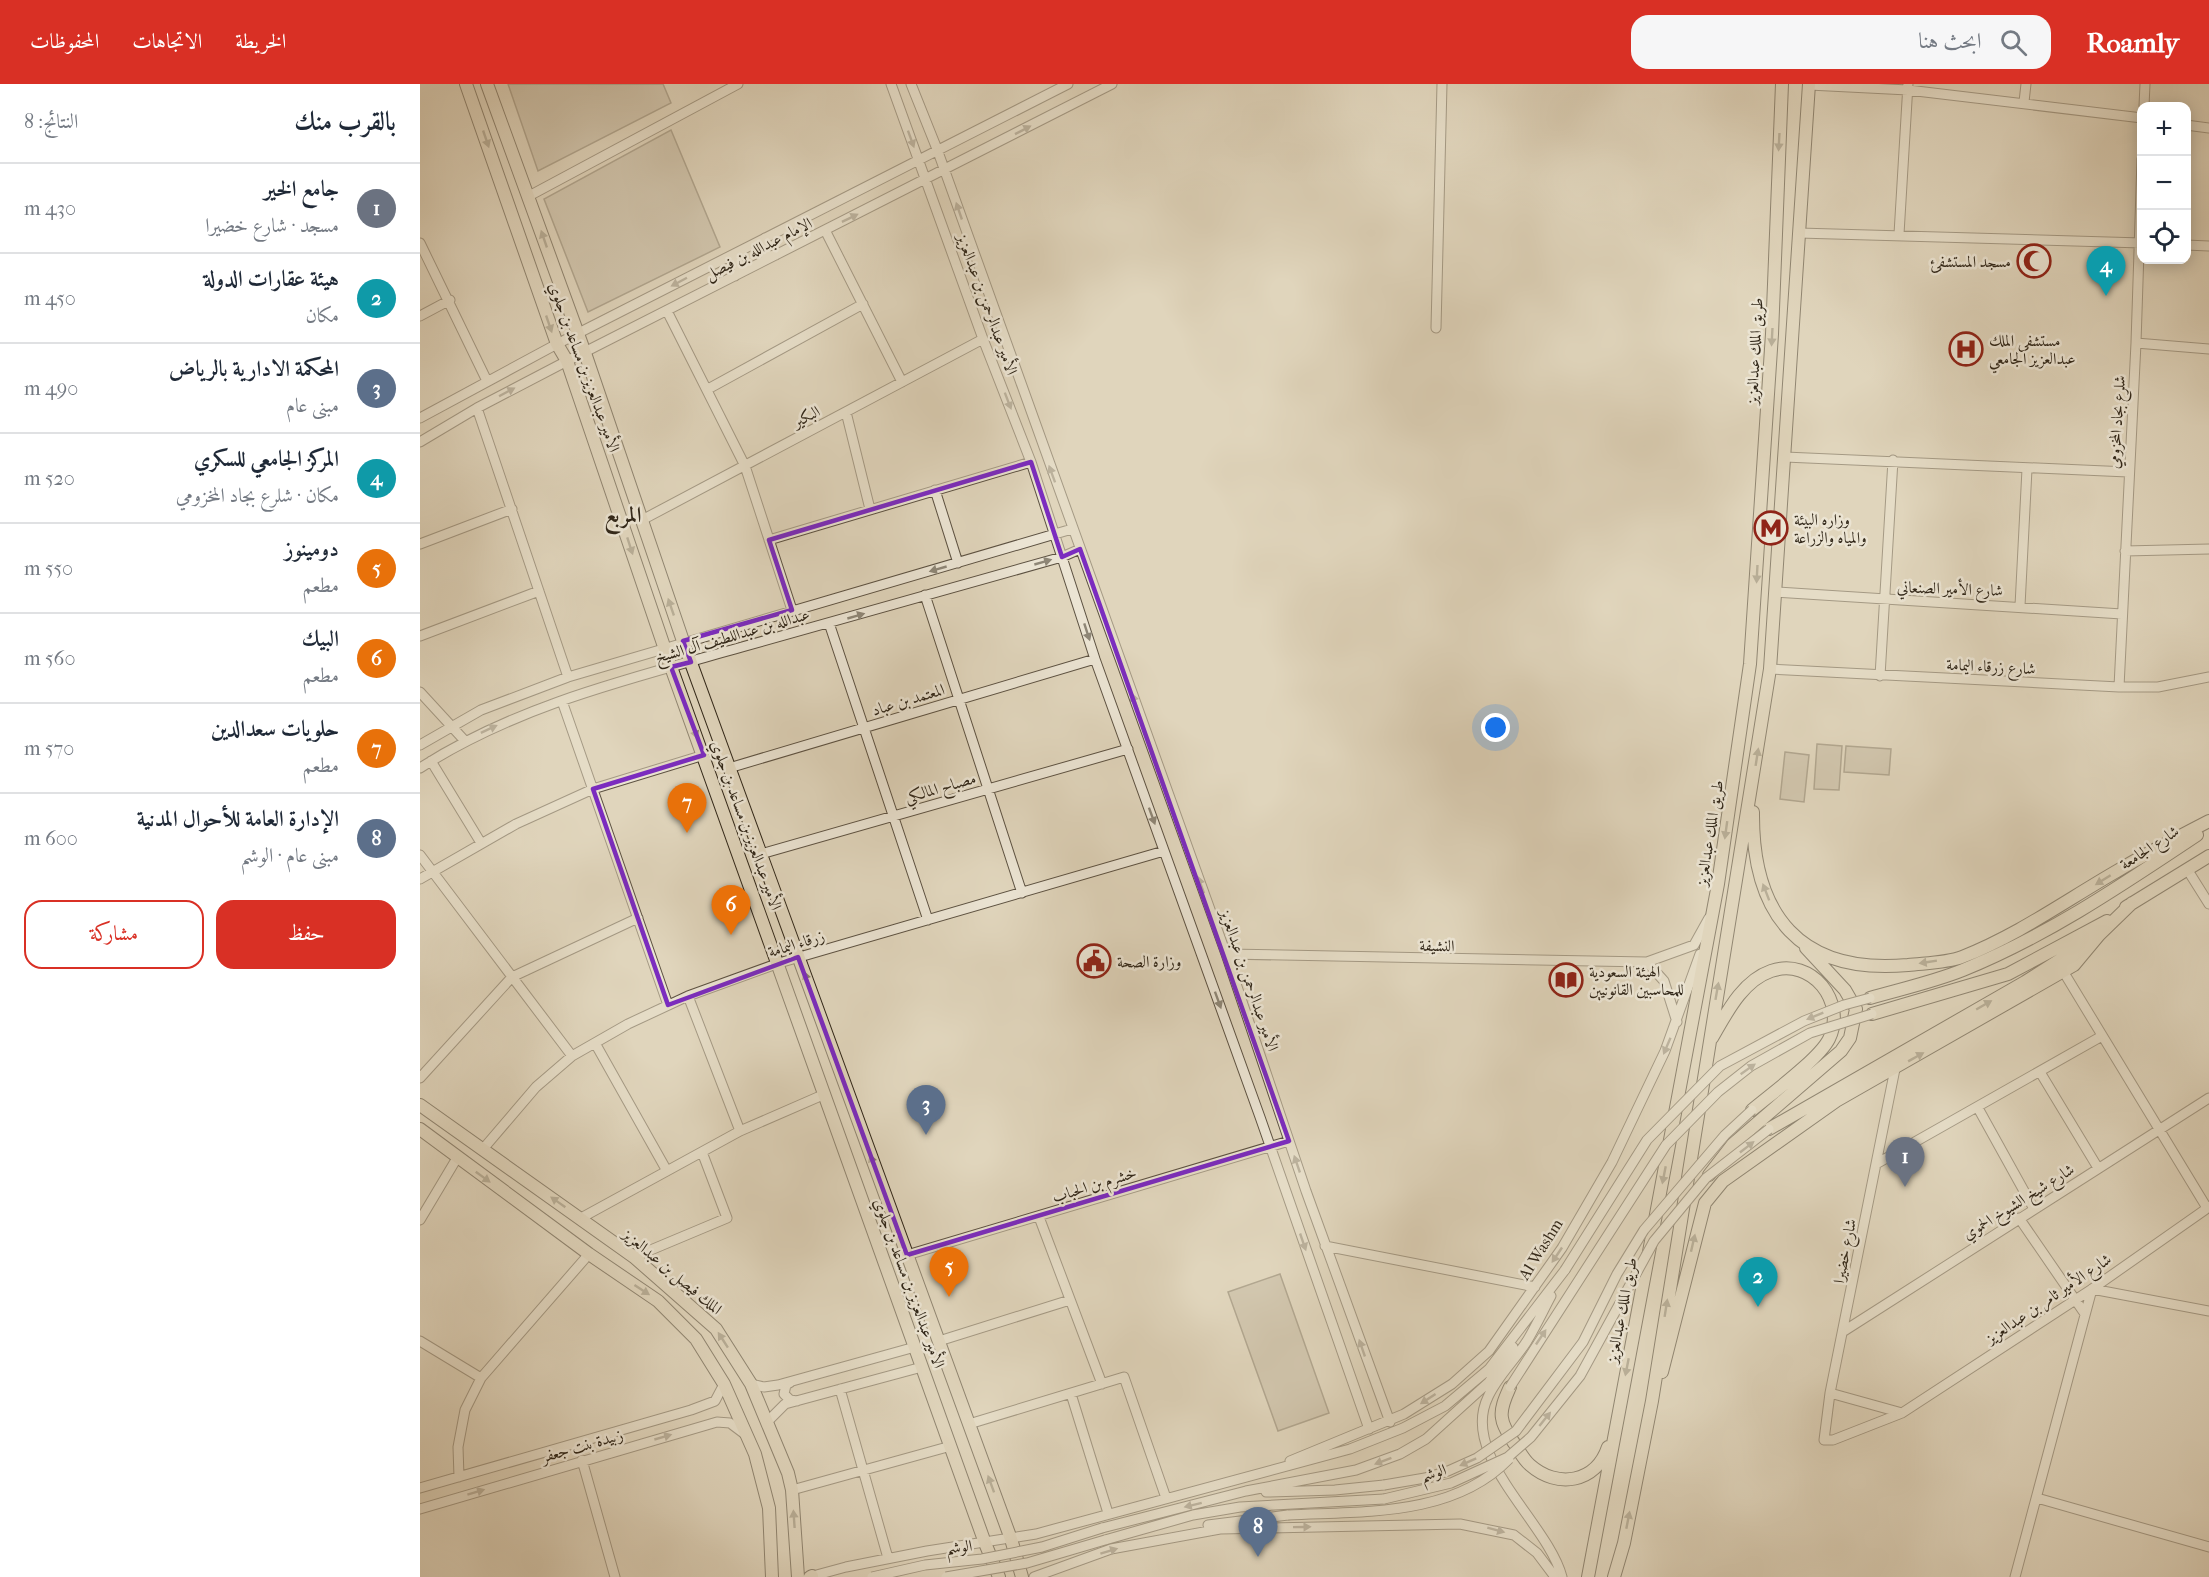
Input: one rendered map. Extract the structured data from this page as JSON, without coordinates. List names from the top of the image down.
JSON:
{
  "streets": {
    "main road": [
      "طريق الملك عبدالعزيز",
      "الأمير عبدالعزيز بن مساعد بن جلوي",
      "شارع الجامعة",
      "الملك فيصل بن عبدالعزيز"
    ],
    "street": [
      "الإمام عبدالله بن فيصل",
      "الأمير عبدالرحمن بن عبدالعزيز",
      "البكير",
      "شلرع بجاد المخزومي",
      "شارع الأمير الصنعاني",
      "عبدالله بن عبداللطيف آل الشيخ",
      "شارع زرقاء اليمامة",
      "المعتمد بن عباد",
      "مصباح المالكي",
      "زرقاء اليمامة",
      "النشيفة",
      "خشرم بن الحباب",
      "شارع شيخ الشيوخ الحموي",
      "Al Washm",
      "شارع خضيرا",
      "شارع الأمير ثامر بن عبدالعزيز",
      "زبيدة بنت جعفر",
      "الوشم"
    ]
  },
  "crossings": [
    ["الإمام عبدالله بن فيصل", "الأمير عبدالرحمن بن عبدالعزيز"],
    ["الإمام عبدالله بن فيصل", "الأمير عبدالعزيز بن مساعد بن جلوي"],
    ["الأمير عبدالرحمن بن عبدالعزيز", "البكير"],
    ["الأمير عبدالرحمن بن عبدالعزيز", "عبدالله بن عبداللطيف آل الشيخ"],
    ["الأمير عبدالرحمن بن عبدالعزيز", "النشيفة"],
    ["الأمير عبدالرحمن بن عبدالعزيز", "خشرم بن الحباب"],
    ["الأمير عبدالرحمن بن عبدالعزيز", "Al Washm"],
    ["طريق الملك عبدالعزيز", "شارع الأمير الصنعاني"],
    ["طريق الملك عبدالعزيز", "شارع زرقاء اليمامة"],
    ["طريق الملك عبدالعزيز", "Al Washm"],
    ["الأمير عبدالعزيز بن مساعد بن جلوي", "البكير"],
    ["الأمير عبدالعزيز بن مساعد بن جلوي", "عبدالله بن عبداللطيف آل الشيخ"],
    ["الأمير عبدالعزيز بن مساعد بن جلوي", "المعتمد بن عباد"],
    ["الأمير عبدالعزيز بن مساعد بن جلوي", "مصباح المالكي"],
    ["الأمير عبدالعزيز بن مساعد بن جلوي", "زرقاء اليمامة"],
    ["الأمير عبدالعزيز بن مساعد بن جلوي", "خشرم بن الحباب"],
    ["الأمير عبدالعزيز بن مساعد بن جلوي", "الوشم"],
    ["شلرع بجاد المخزومي", "شارع الأمير الصنعاني"],
    ["شلرع بجاد المخزومي", "شارع زرقاء اليمامة"],
    ["زرقاء اليمامة", "الملك فيصل بن عبدالعزيز"],
    ["شارع شيخ الشيوخ الحموي", "شارع خضيرا"],
    ["Al Washm", "الوشم"],
    ["شارع خضيرا", "شارع الأمير ثامر بن عبدالعزيز"],
    ["الملك فيصل بن عبدالعزيز", "زبيدة بنت جعفر"]
  ],
  "districts": ["المربع"],
  "places": {
    "mosque": ["مسجد المستشفئ"],
    "hospital": ["مستشفى الملك عبدالعزيز الجامعي"],
    "metro station": ["وزاره البيئة والمياه والزراعة"],
    "public building": ["وزارة الصحة"],
    "library": ["الهيئة السعودية للمحاسبين القانونيين"]
  },
  "page": {
    "header": "Roamly",
    "search": "ابحث هنا",
    "nav": ["الخريطة", "الاتجاهات", "المحفوظات"],
    "heading": ["بالقرب منك", "النتائج: 8"],
    "map_buttons": ["+", "−"],
    "list": [
      {
        "mark": "1",
        "name": "جامع الخير",
        "note": "مسجد · شارع خضيرا",
        "value": "430 m"
      },
      {
        "mark": "2",
        "name": "هيئة عقارات الدولة",
        "note": "مكان",
        "value": "450 m"
      },
      {
        "mark": "3",
        "name": "المحكمة الادارية بالرياض",
        "note": "مبنى عام",
        "value": "490 m"
      },
      {
        "mark": "4",
        "name": "المركز الجامعي للسكري",
        "note": "مكان · شلرع بجاد المخزومي",
        "value": "520 m"
      },
      {
        "mark": "5",
        "name": "دومينوز",
        "note": "مطعم",
        "value": "550 m"
      },
      {
        "mark": "6",
        "name": "البيك",
        "note": "مطعم",
        "value": "560 m"
      },
      {
        "mark": "7",
        "name": "حلويات سعدالدين",
        "note": "مطعم",
        "value": "570 m"
      },
      {
        "mark": "8",
        "name": "الإدارة العامة للأحوال المدنية",
        "note": "مبنى عام · الوشم",
        "value": "600 m"
      }
    ],
    "pins": [
      "4",
      "7",
      "6",
      "3",
      "1",
      "5",
      "2",
      "8"
    ],
    "buttons": ["حفظ", "مشاركة"]
  }
}
